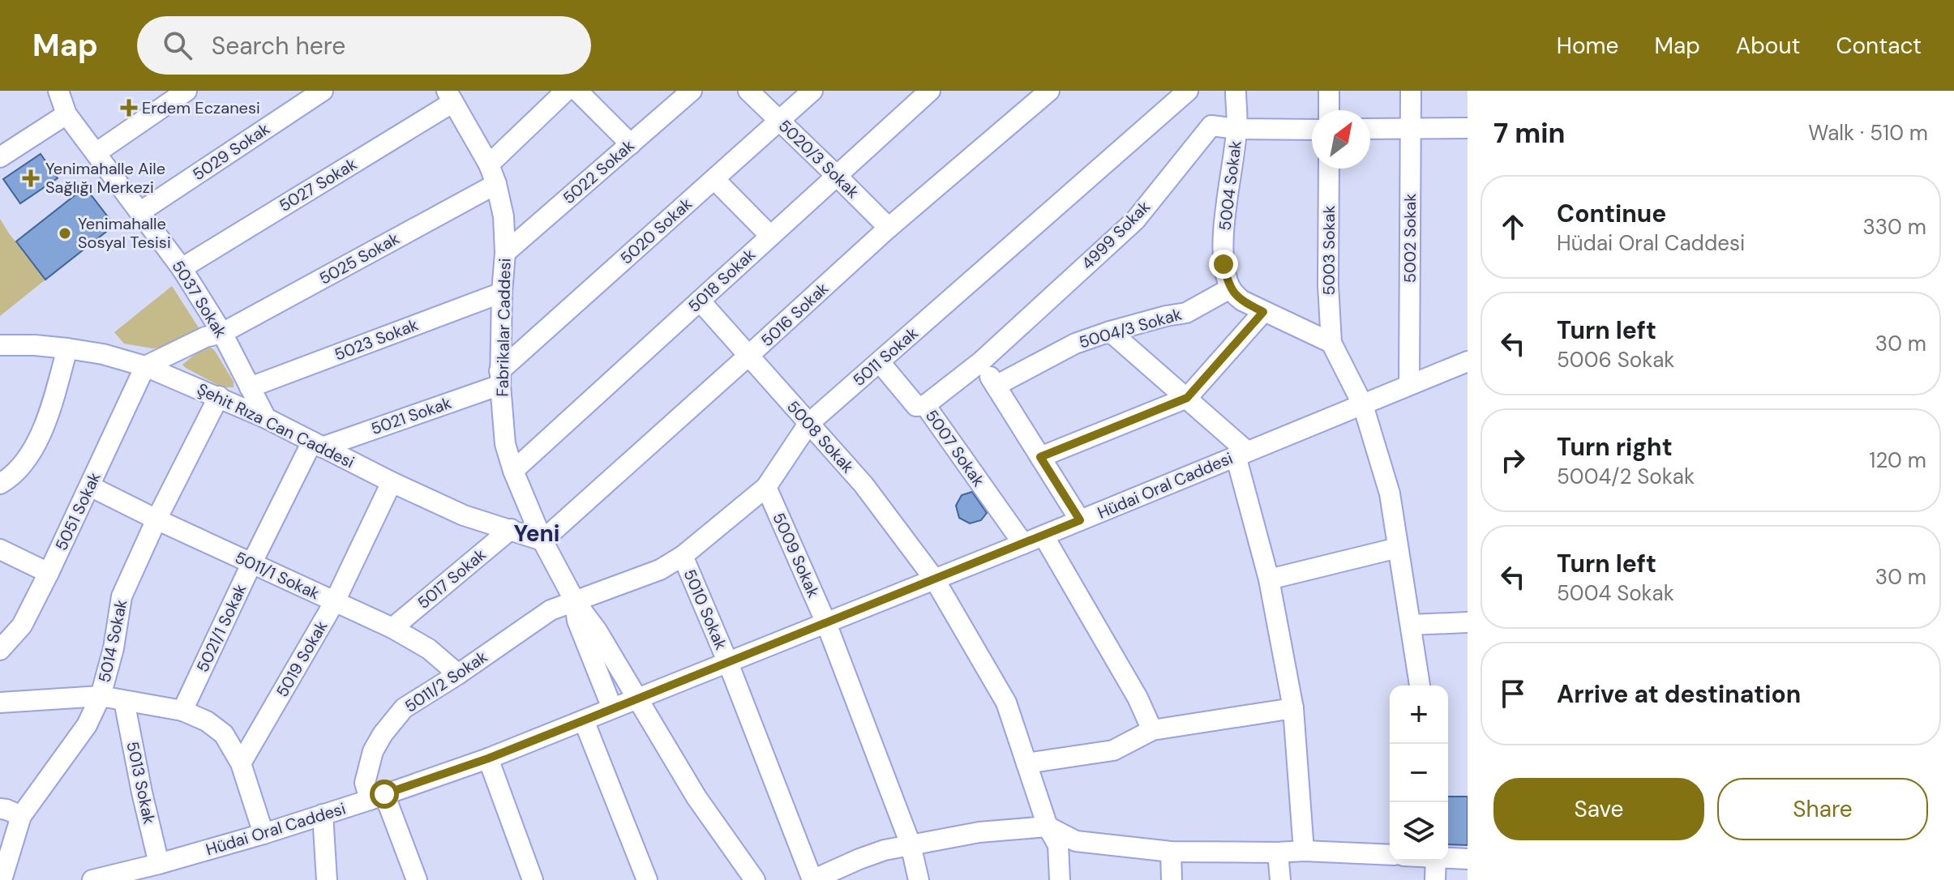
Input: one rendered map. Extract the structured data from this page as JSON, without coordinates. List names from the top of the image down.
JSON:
{
  "streets": {
    "street": [
      "5029 Sokak",
      "5020/3 Sokak",
      "5022 Sokak",
      "5027 Sokak",
      "5004 Sokak",
      "5020 Sokak",
      "4999 Sokak",
      "5002 Sokak",
      "5003 Sokak",
      "5025 Sokak",
      "5018 Sokak",
      "5037 Sokak",
      "5016 Sokak",
      "Fabrikalar Caddesi",
      "5004/3 Sokak",
      "5023 Sokak",
      "5011 Sokak",
      "5021 Sokak",
      "Şehit Rıza Can Caddesi",
      "5008 Sokak",
      "5007 Sokak",
      "Hüdai Oral Caddesi",
      "5051 Sokak",
      "5009 Sokak",
      "5011/1 Sokak",
      "5017 Sokak",
      "5010 Sokak",
      "5021/1 Sokak",
      "5014 Sokak",
      "5019 Sokak",
      "5011/2 Sokak",
      "5013 Sokak"
    ]
  },
  "crossings": [
    ["5029 Sokak", "5037 Sokak"],
    ["5020/3 Sokak", "5020 Sokak"],
    ["5020/3 Sokak", "5018 Sokak"],
    ["5020/3 Sokak", "5016 Sokak"],
    ["5022 Sokak", "Fabrikalar Caddesi"],
    ["5027 Sokak", "5037 Sokak"],
    ["5027 Sokak", "Fabrikalar Caddesi"],
    ["5004 Sokak", "4999 Sokak"],
    ["5004 Sokak", "5004/3 Sokak"],
    ["5020 Sokak", "Fabrikalar Caddesi"],
    ["5020 Sokak", "5021 Sokak"],
    ["4999 Sokak", "5007 Sokak"],
    ["5002 Sokak", "Hüdai Oral Caddesi"],
    ["5025 Sokak", "5037 Sokak"],
    ["5025 Sokak", "Fabrikalar Caddesi"],
    ["5025 Sokak", "Şehit Rıza Can Caddesi"],
    ["5025 Sokak", "5051 Sokak"],
    ["5018 Sokak", "Fabrikalar Caddesi"],
    ["5018 Sokak", "5008 Sokak"],
    ["5037 Sokak", "5023 Sokak"],
    ["5037 Sokak", "Şehit Rıza Can Caddesi"],
    ["5016 Sokak", "Fabrikalar Caddesi"],
    ["5016 Sokak", "Şehit Rıza Can Caddesi"],
    ["5016 Sokak", "5008 Sokak"],
    ["Fabrikalar Caddesi", "5023 Sokak"],
    ["Fabrikalar Caddesi", "5011 Sokak"],
    ["Fabrikalar Caddesi", "5021 Sokak"],
    ["Fabrikalar Caddesi", "Şehit Rıza Can Caddesi"],
    ["Fabrikalar Caddesi", "Hüdai Oral Caddesi"],
    ["Fabrikalar Caddesi", "5011/2 Sokak"],
    ["5011 Sokak", "5008 Sokak"],
    ["5011 Sokak", "5007 Sokak"],
    ["5011 Sokak", "5009 Sokak"],
    ["5011 Sokak", "5010 Sokak"],
    ["5011 Sokak", "5011/2 Sokak"],
    ["5021 Sokak", "Şehit Rıza Can Caddesi"],
    ["5021 Sokak", "5021/1 Sokak"],
    ["Şehit Rıza Can Caddesi", "5051 Sokak"],
    ["Şehit Rıza Can Caddesi", "5017 Sokak"],
    ["Şehit Rıza Can Caddesi", "5021/1 Sokak"],
    ["Şehit Rıza Can Caddesi", "5014 Sokak"],
    ["Şehit Rıza Can Caddesi", "5019 Sokak"],
    ["5008 Sokak", "Hüdai Oral Caddesi"],
    ["5007 Sokak", "Hüdai Oral Caddesi"],
    ["Hüdai Oral Caddesi", "5009 Sokak"],
    ["Hüdai Oral Caddesi", "5010 Sokak"],
    ["Hüdai Oral Caddesi", "5011/2 Sokak"],
    ["Hüdai Oral Caddesi", "5013 Sokak"],
    ["5051 Sokak", "5011/1 Sokak"],
    ["5011/1 Sokak", "5017 Sokak"],
    ["5011/1 Sokak", "5021/1 Sokak"],
    ["5011/1 Sokak", "5014 Sokak"],
    ["5011/1 Sokak", "5019 Sokak"],
    ["5011/1 Sokak", "5011/2 Sokak"]
  ],
  "districts": ["Yeni"],
  "places": {
    "health": ["Erdem Eczanesi", "Yenimahalle Aile Sağlığı Merkezi"],
    "other": ["Yenimahalle Sosyal Tesisi"]
  },
  "north": "top right",
  "page": {
    "header": "Map",
    "search": "Search here",
    "nav": [
      "Home",
      "Map",
      "About",
      "Contact"
    ],
    "heading": ["7 min", "Walk · 510 m"],
    "list": [
      ["Continue", "Hüdai Oral Caddesi", "330 m"],
      ["Turn left", "5006 Sokak", "30 m"],
      ["Turn right", "5004/2 Sokak", "120 m"],
      ["Turn left", "5004 Sokak", "30 m"],
      "Arrive at destination"
    ],
    "map_buttons": ["+", "−"],
    "buttons": ["Save", "Share"]
  }
}
